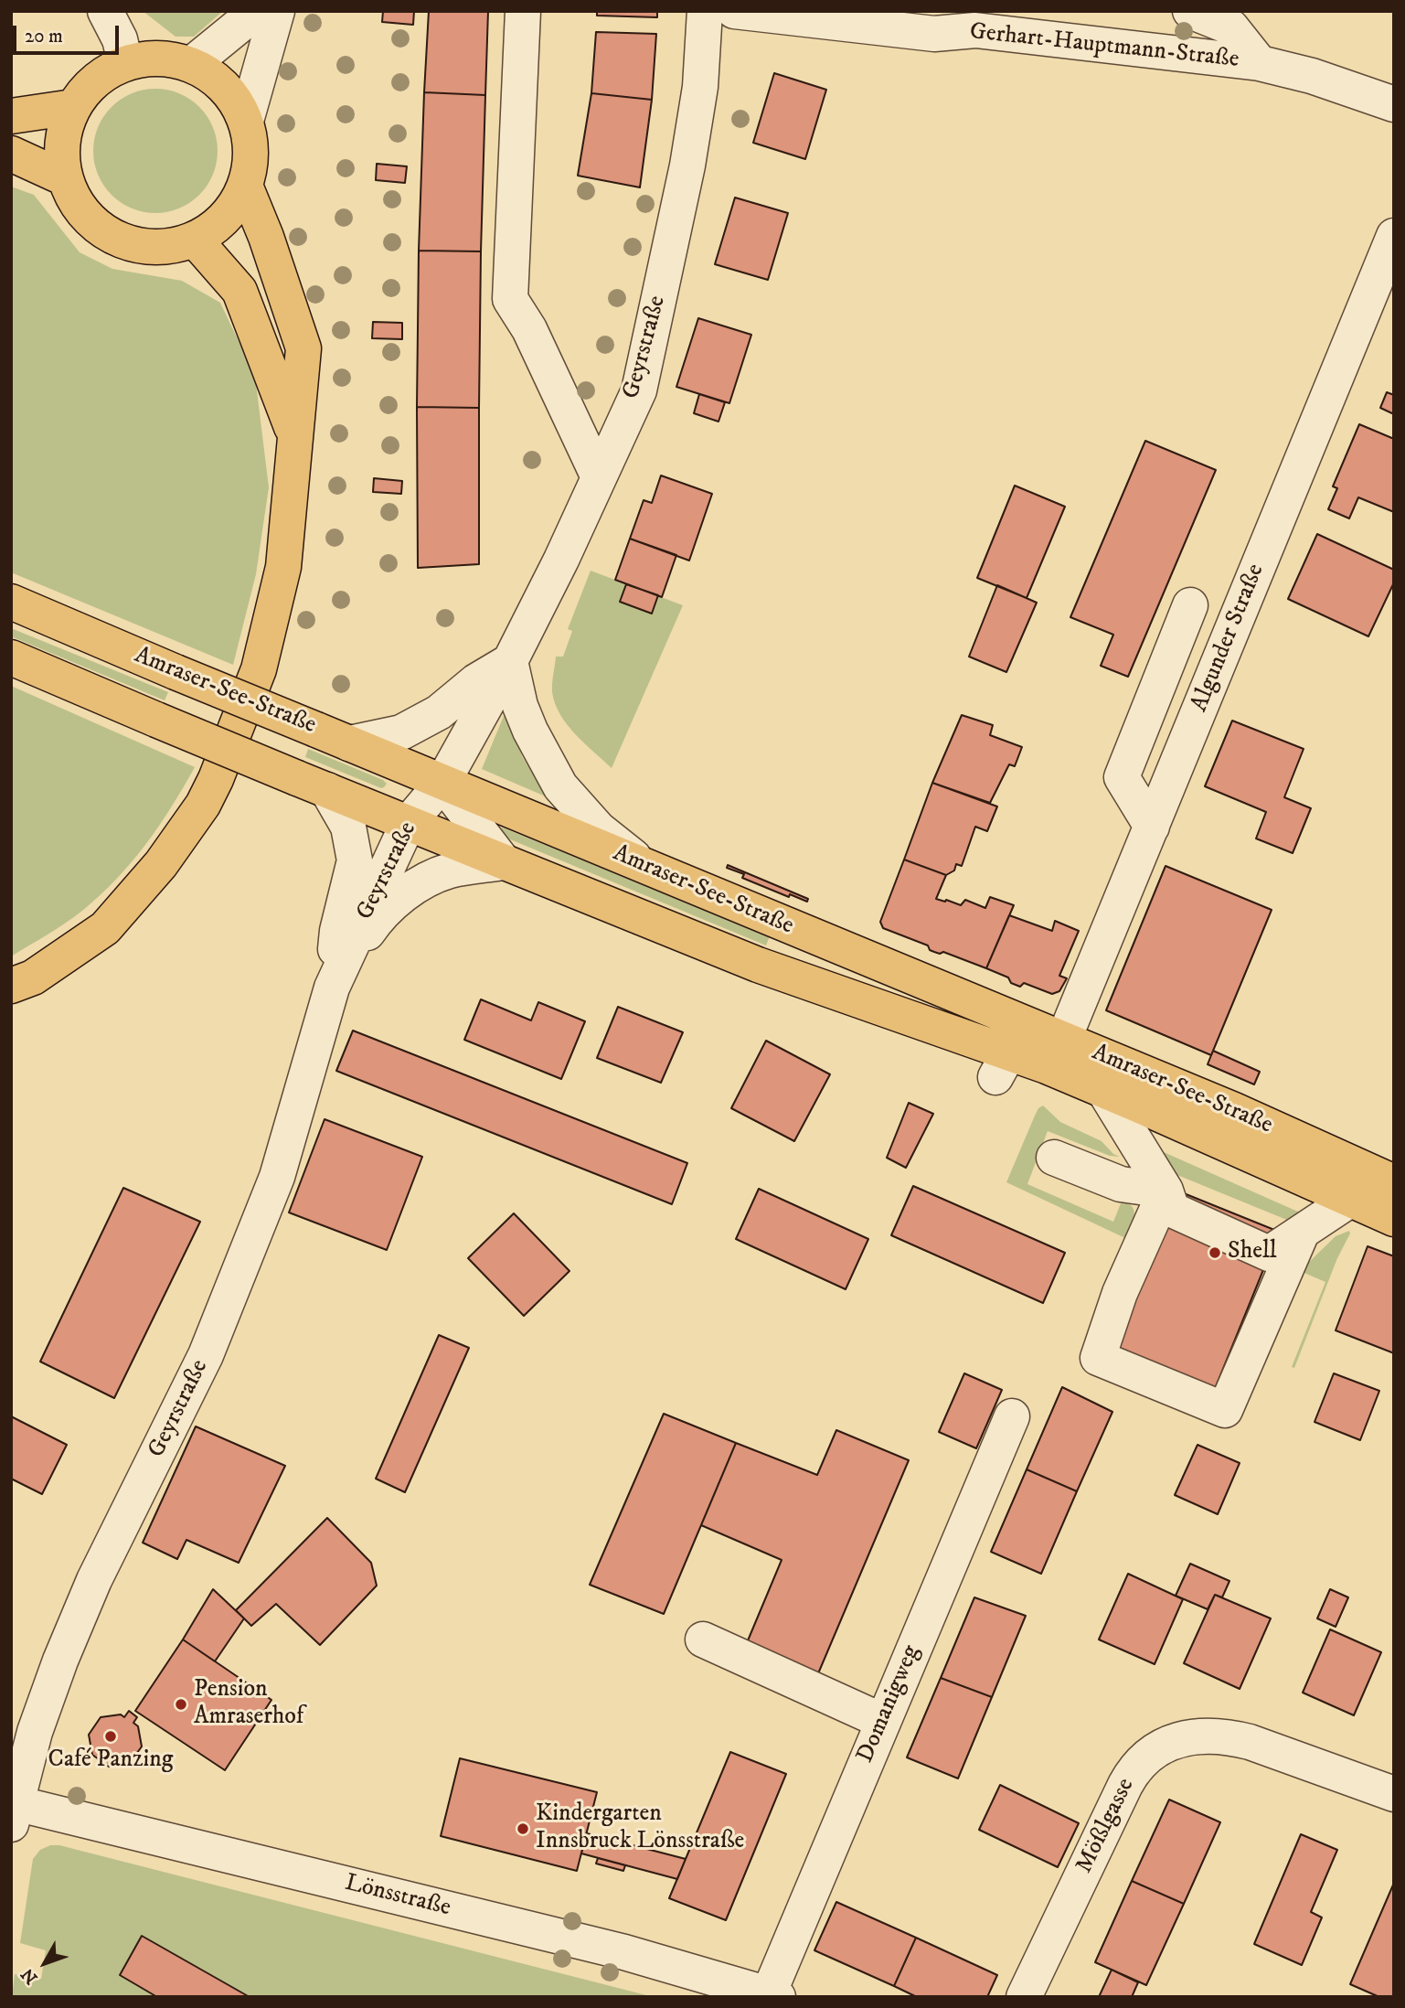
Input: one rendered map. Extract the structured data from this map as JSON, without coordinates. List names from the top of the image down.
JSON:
{
  "streets": {
    "main road": ["Amraser-See-Straße"],
    "street": [
      "Gerhart-Hauptmann-Straße",
      "Geyrstraße",
      "Algunder Straße",
      "Domanigweg",
      "Mößlgasse",
      "Lönsstraße"
    ]
  },
  "crossings": [
    ["Geyrstraße", "Amraser-See-Straße"],
    ["Geyrstraße", "Lönsstraße"],
    ["Algunder Straße", "Amraser-See-Straße"],
    ["Domanigweg", "Lönsstraße"]
  ],
  "places": [
    "Shell",
    "Pension Amraserhof",
    "Café Panzing",
    "Kindergarten Innsbruck Lönsstraße"
  ],
  "scale_bar": "20 m",
  "north": "bottom left"
}
